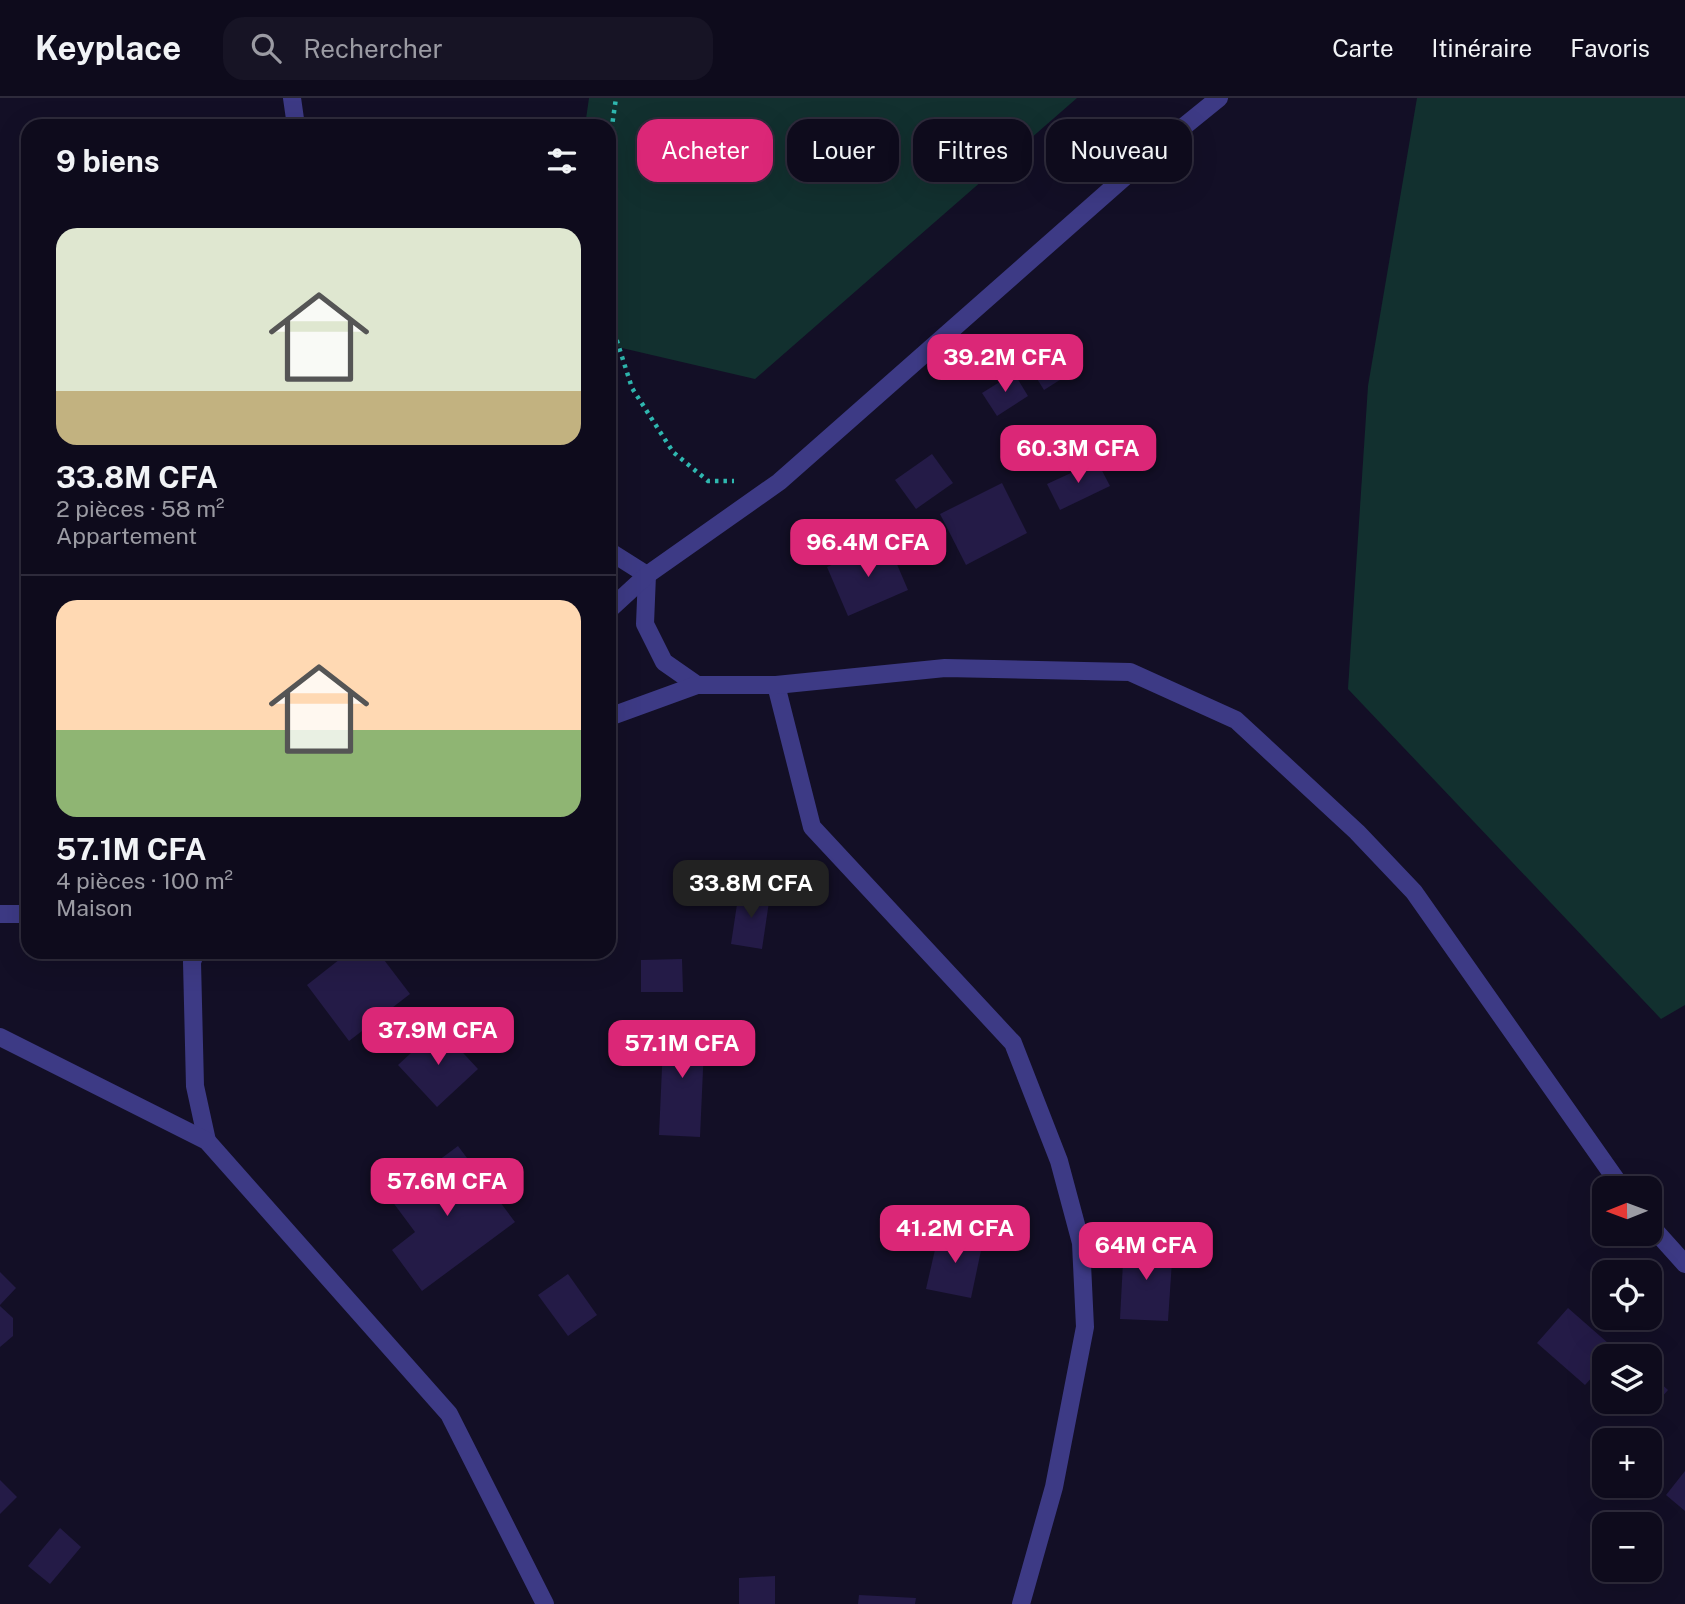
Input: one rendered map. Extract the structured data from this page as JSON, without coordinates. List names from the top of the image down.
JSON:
{
  "north": "left",
  "page": {
    "header": "Keyplace",
    "search": "Rechercher",
    "nav": ["Carte", "Itinéraire", "Favoris"],
    "chip": [
      "Acheter",
      "Louer",
      "Filtres",
      "Nouveau"
    ],
    "heading": "9 biens",
    "list": [
      {
        "name": "33.8M CFA",
        "note": "2 pièces · 58 m² · Appartement"
      },
      {
        "name": "57.1M CFA",
        "note": "4 pièces · 100 m² · Maison"
      }
    ],
    "price": [
      "39.2M CFA",
      "60.3M CFA",
      "96.4M CFA",
      "33.8M CFA",
      "37.9M CFA",
      "57.1M CFA",
      "57.6M CFA",
      "41.2M CFA",
      "64M CFA"
    ],
    "map_buttons": ["+", "−"]
  }
}
